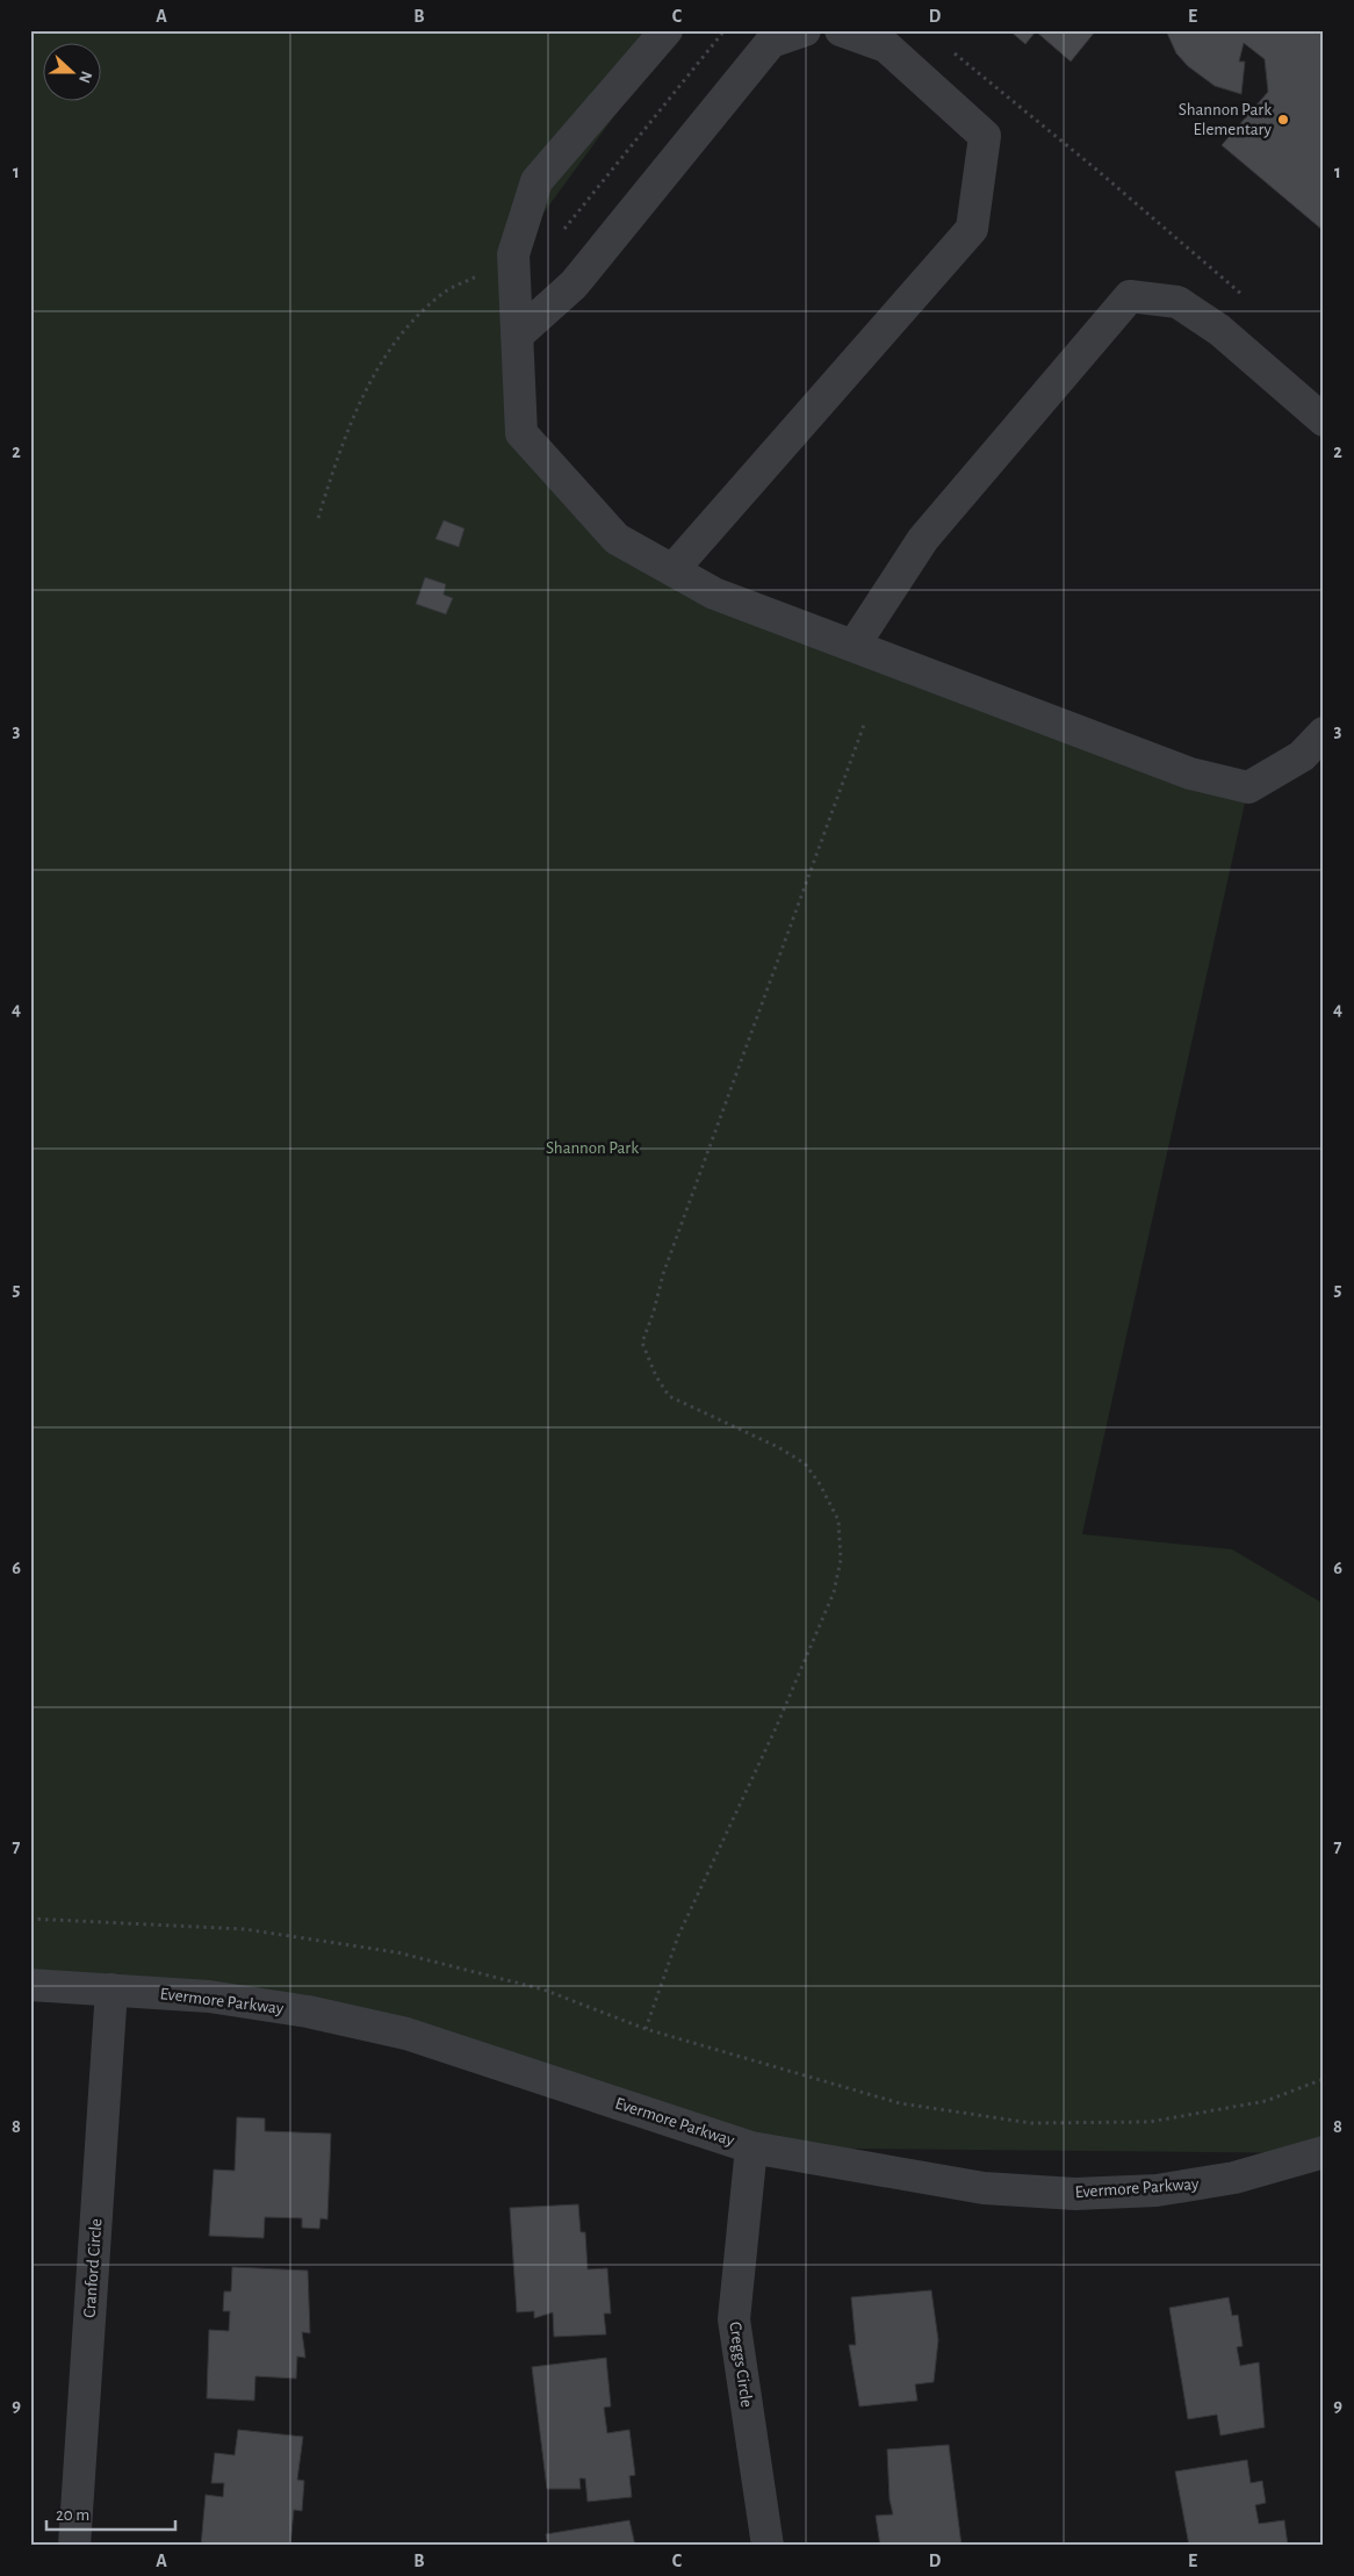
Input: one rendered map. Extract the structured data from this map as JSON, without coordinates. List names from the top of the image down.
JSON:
{
  "streets": {
    "street": ["Evermore Parkway", "Cranford Circle", "Creggs Circle"]
  },
  "crossings": [
    ["Evermore Parkway", "Cranford Circle"],
    ["Evermore Parkway", "Creggs Circle"]
  ],
  "parks": ["Shannon Park"],
  "places": ["Shannon Park Elementary"],
  "scale_bar": "20 m",
  "north": "right",
  "grid": {
    "columns": [
      "A",
      "B",
      "C",
      "D",
      "E"
    ],
    "rows": [
      "1",
      "2",
      "3",
      "4",
      "5",
      "6",
      "7",
      "8",
      "9"
    ]
  }
}
